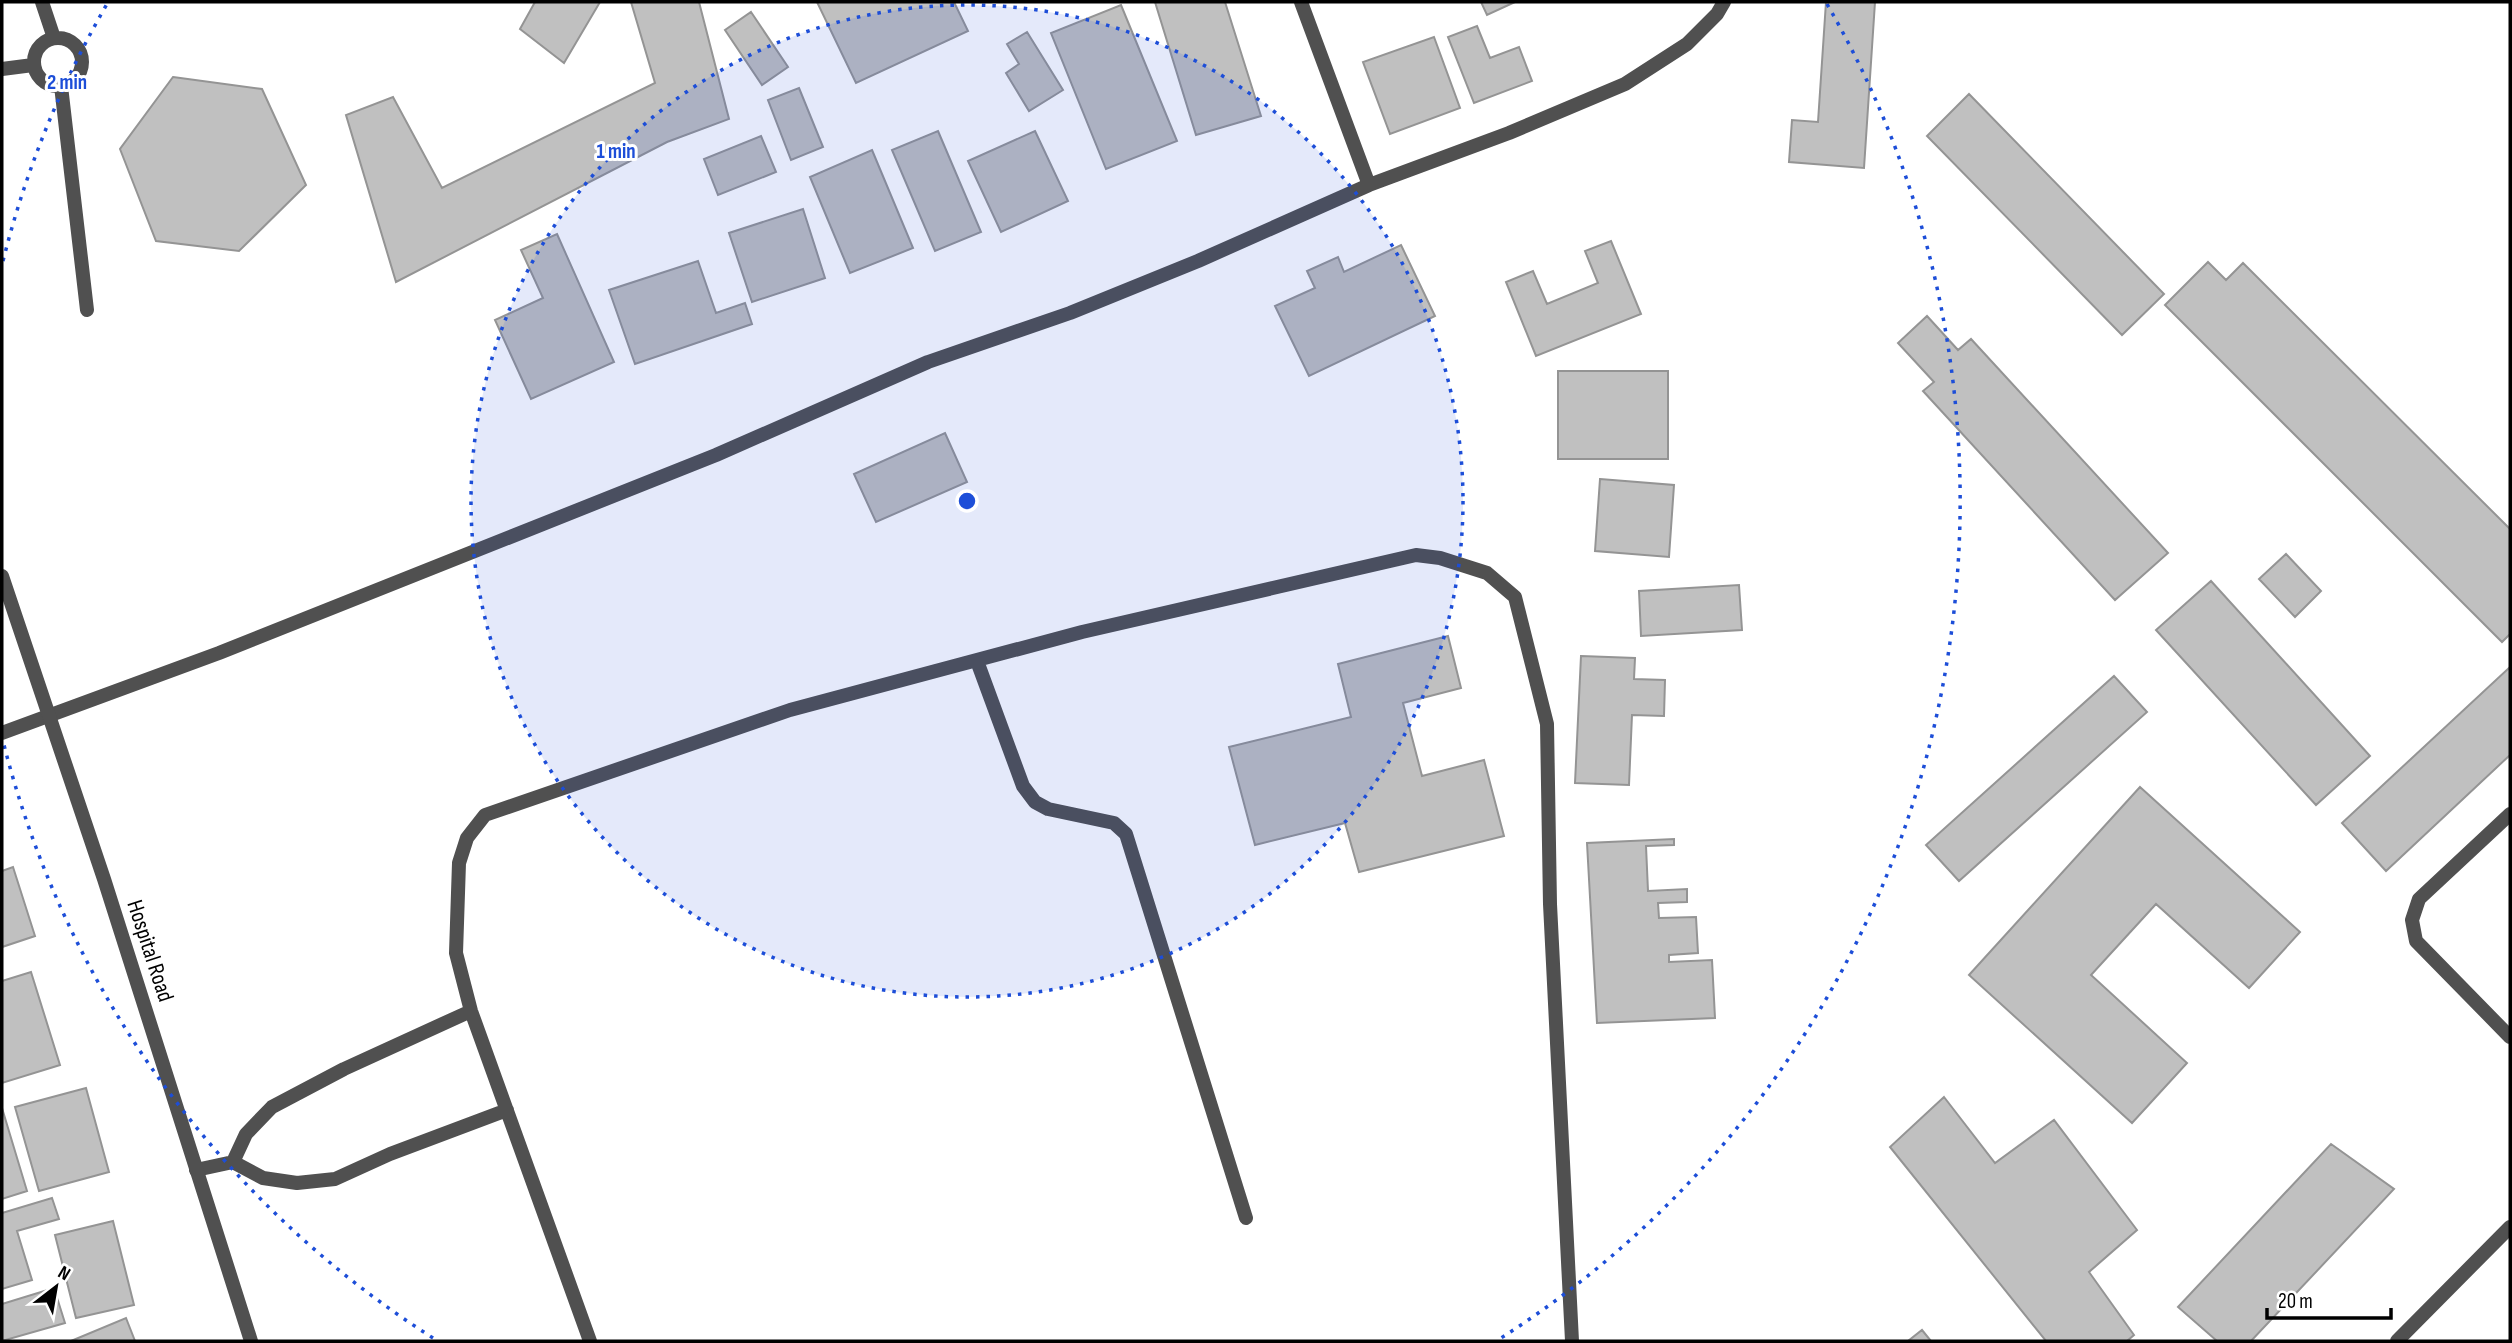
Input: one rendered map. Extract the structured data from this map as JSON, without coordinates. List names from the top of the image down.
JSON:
{
  "streets": {
    "street": ["Hospital Road"]
  },
  "scale_bar": "20 m",
  "north": "top right",
  "rings": ["2 min", "1 min"]
}
